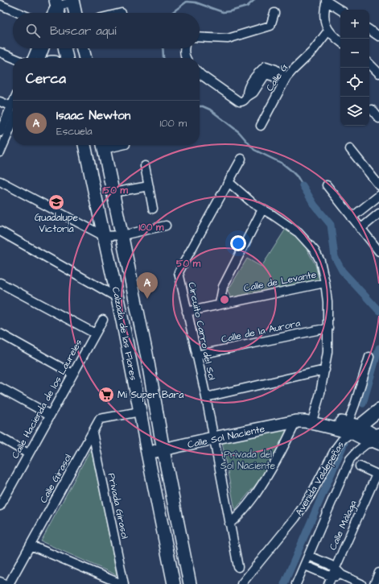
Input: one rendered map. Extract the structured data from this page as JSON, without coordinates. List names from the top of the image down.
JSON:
{
  "streets": {
    "street": [
      "Calle G",
      "Calle de Levante",
      "Circuito Carro del Sol",
      "Calle de la Aurora",
      "Calzada de las Flores",
      "Calle Hacienda de los Laureles",
      "Calle Sol Naciente",
      "Calle Girasol",
      "Avenida Valdepeñas",
      "Privada Girasol",
      "Calle Málaga"
    ]
  },
  "crossings": [
    ["Calle de Levante", "Circuito Carro del Sol"],
    ["Circuito Carro del Sol", "Calle de la Aurora"],
    ["Circuito Carro del Sol", "Calle Sol Naciente"],
    ["Calzada de las Flores", "Calle Sol Naciente"],
    ["Calzada de las Flores", "Calle Girasol"],
    ["Calle Sol Naciente", "Avenida Valdepeñas"],
    ["Calle Girasol", "Privada Girasol"]
  ],
  "parks": ["Privada del Sol Naciente"],
  "places": {
    "school or university": ["Guadalupe Victoria"],
    "supermarket": ["Mi Super Bara"]
  },
  "page": {
    "map_buttons": ["+", "−"],
    "search": "Buscar aquí",
    "heading": "Cerca",
    "list": [
      {
        "mark": "A",
        "name": "Isaac Newton",
        "note": "Escuela",
        "value": "100 m"
      }
    ],
    "pins": "A"
  },
  "rings": ["150 m", "100 m", "50 m"]
}
